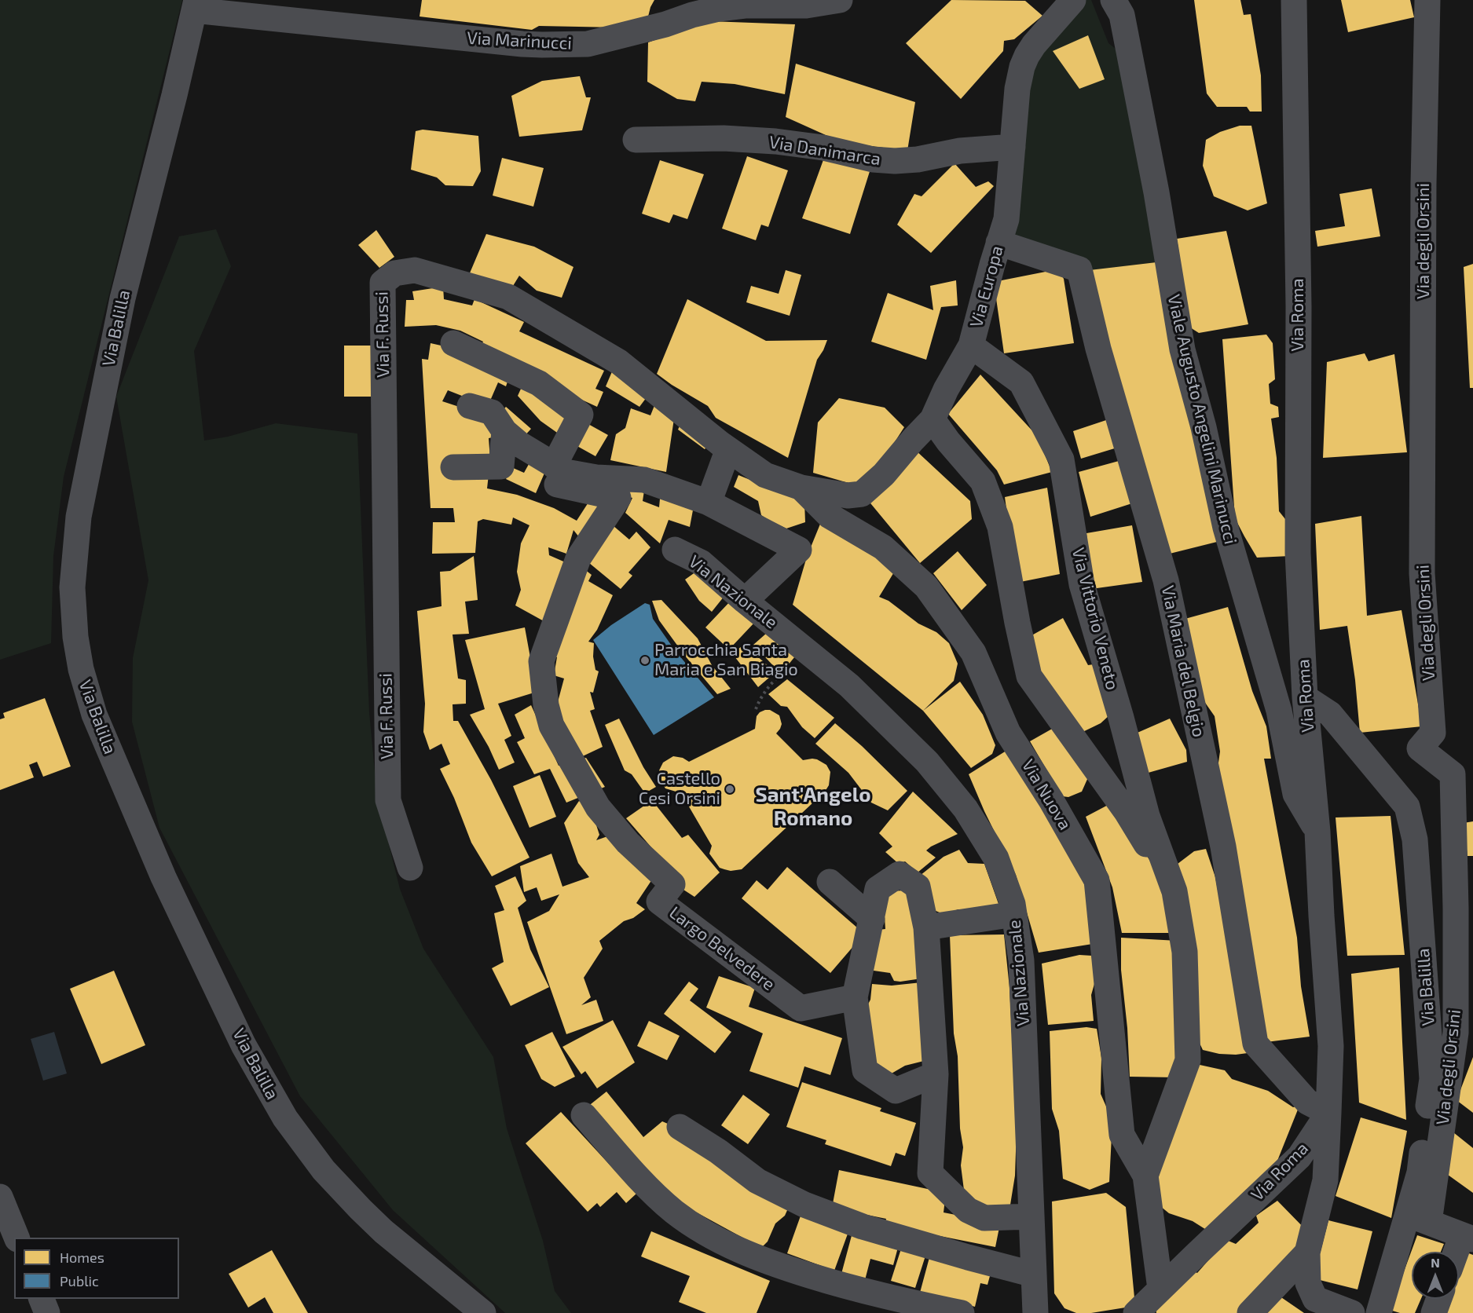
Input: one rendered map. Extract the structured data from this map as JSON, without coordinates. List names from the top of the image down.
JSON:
{
  "streets": {
    "street": [
      "Via Marinucci",
      "Via Danimarca",
      "Via degli Orsini",
      "Via Europa",
      "Via Roma",
      "Via Balilla",
      "Via F. Russi",
      "Viale Augusto Angelini Marinucci",
      "Via Nazionale",
      "Via Vittorio Veneto",
      "Via Maria del Belgio",
      "Via Nuova",
      "Largo Belvedere"
    ]
  },
  "crossings": [
    ["Via Marinucci", "Via Balilla"],
    ["Via Danimarca", "Via Europa"],
    ["Via degli Orsini", "Via Balilla"],
    ["Via Europa", "Via F. Russi"],
    ["Via Europa", "Via Vittorio Veneto"],
    ["Via Europa", "Via Maria del Belgio"],
    ["Via Europa", "Via Nuova"],
    ["Via Roma", "Via Balilla"],
    ["Via Roma", "Viale Augusto Angelini Marinucci"],
    ["Via Roma", "Via Maria del Belgio"],
    ["Via F. Russi", "Via Nuova"]
  ],
  "districts": ["Sant'Angelo Romano"],
  "places": ["Parrocchia Santa Maria e San Biagio", "Castello Cesi Orsini"],
  "legend": ["Homes", "Public"],
  "north": "top"
}
